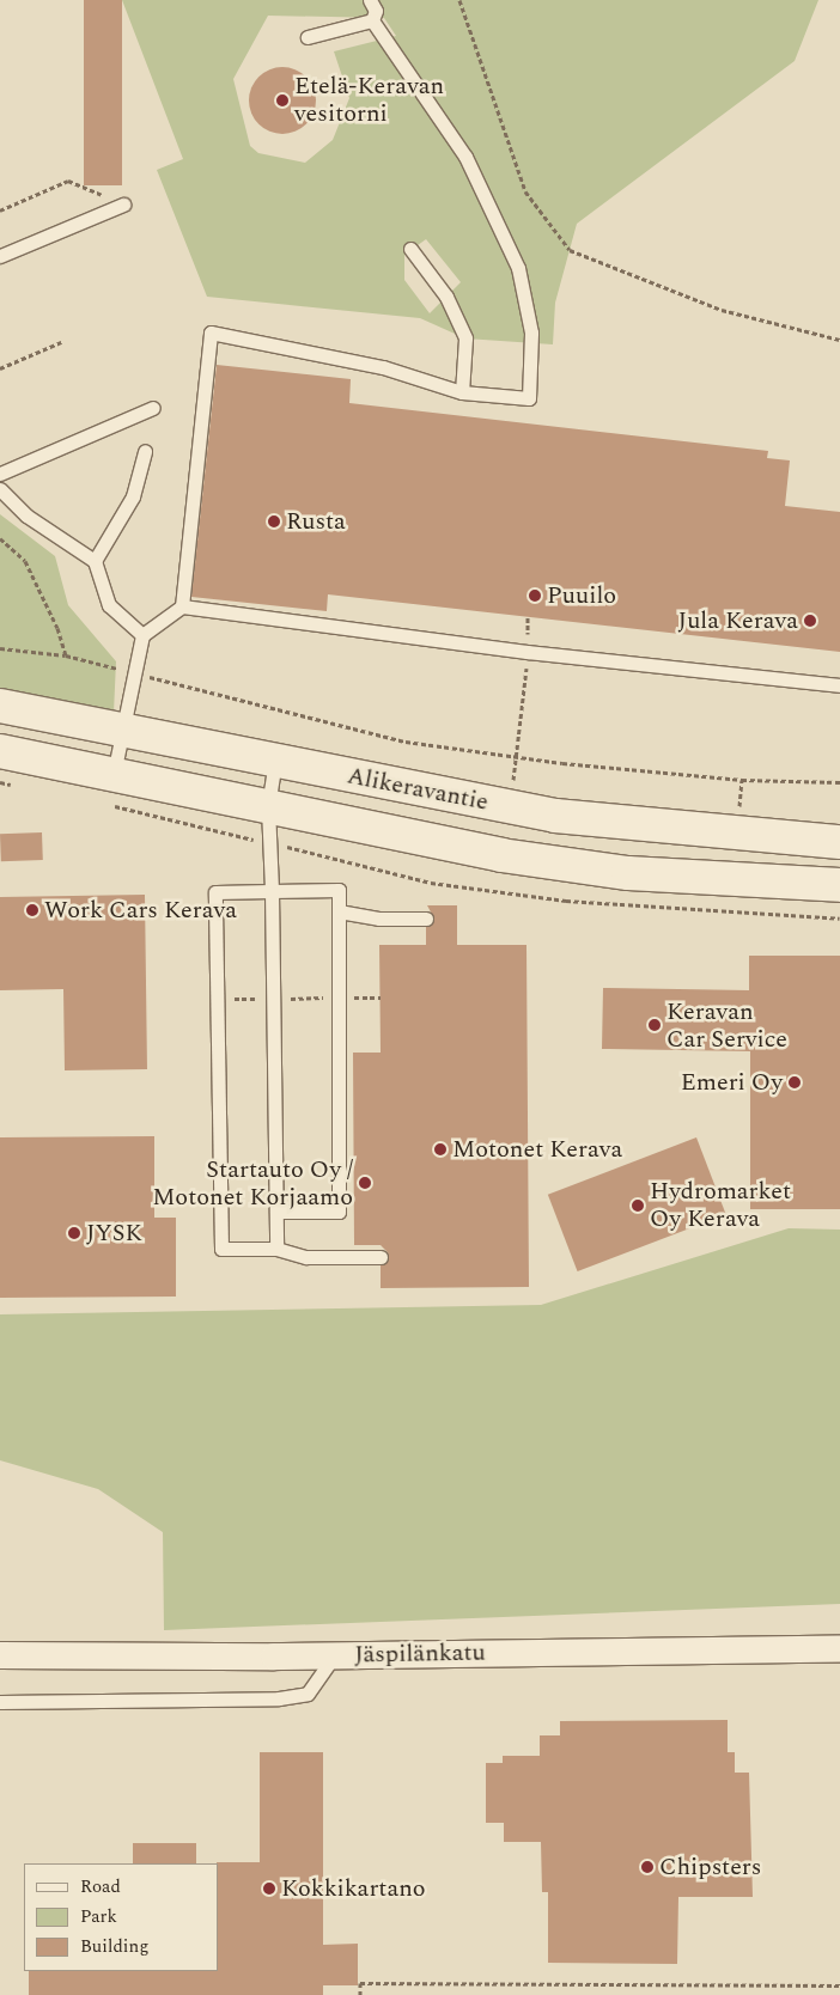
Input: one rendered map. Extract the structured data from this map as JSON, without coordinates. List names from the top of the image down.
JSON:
{
  "streets": {
    "street": ["Alikeravantie", "Jäspilänkatu"]
  },
  "places": [
    "Etelä-Keravan vesitorni",
    "Rusta",
    "Puuilo",
    "Jula Kerava",
    "Work Cars Kerava",
    "Keravan Car Service",
    "Emeri Oy",
    "Motonet Kerava",
    "Startauto Oy / Motonet Korjaamo",
    "Hydromarket Oy Kerava",
    "JYSK",
    "Chipsters",
    "Kokkikartano"
  ],
  "legend": ["Road", "Park", "Building"]
}
